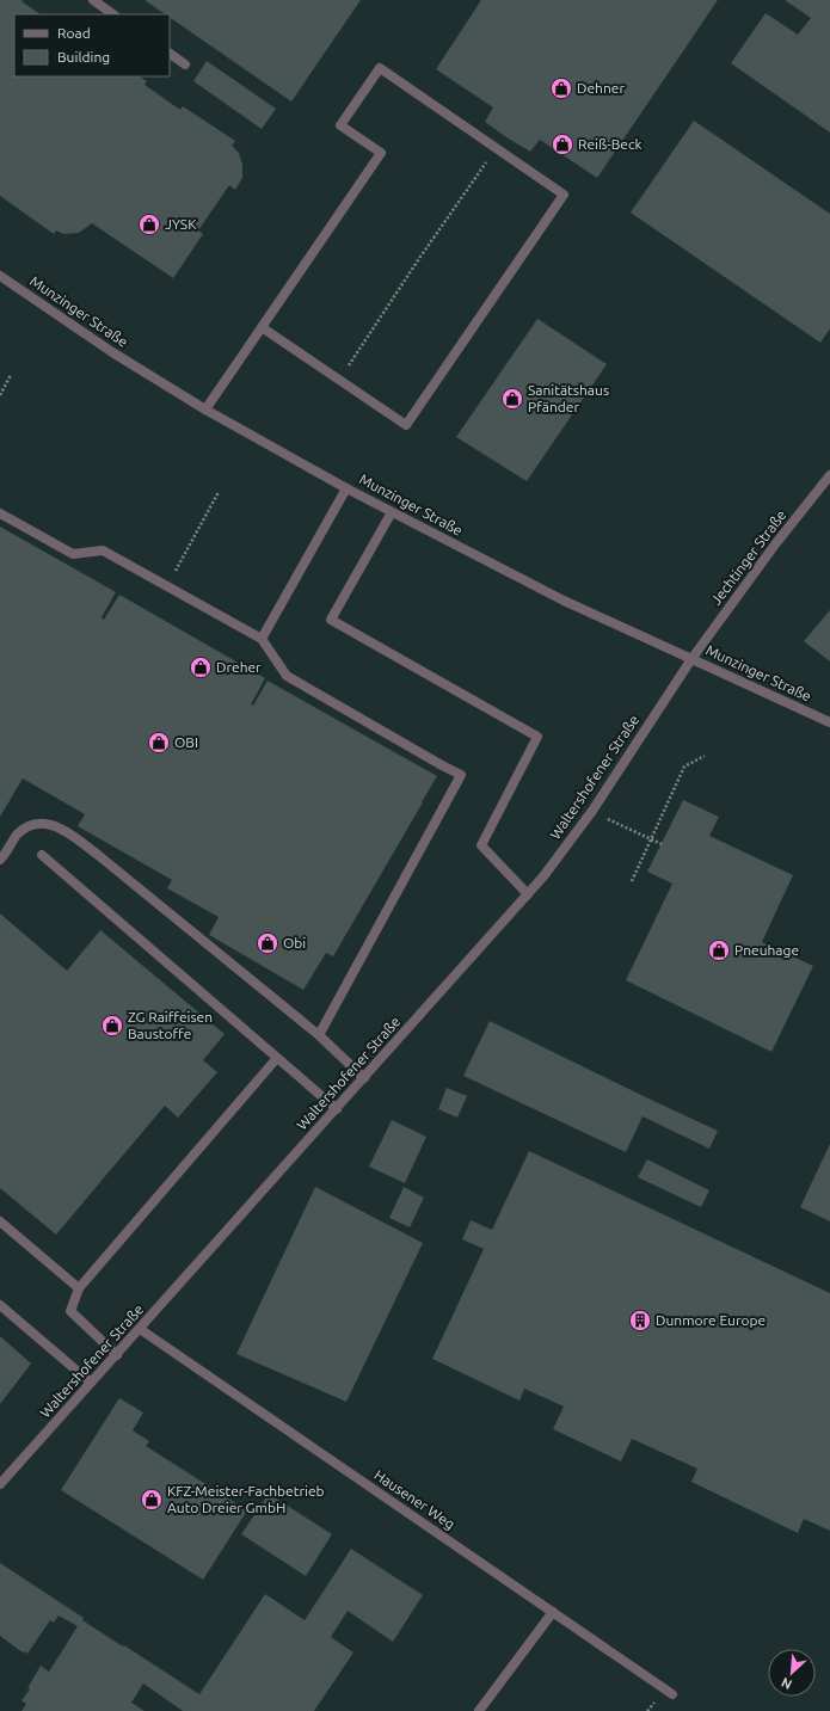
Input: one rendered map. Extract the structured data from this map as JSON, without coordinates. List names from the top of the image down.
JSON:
{
  "streets": {
    "street": [
      "Munzinger Straße",
      "Jechtinger Straße",
      "Waltershofener Straße",
      "Hausener Weg"
    ]
  },
  "crossings": [
    ["Munzinger Straße", "Jechtinger Straße"],
    ["Munzinger Straße", "Waltershofener Straße"],
    ["Jechtinger Straße", "Waltershofener Straße"],
    ["Waltershofener Straße", "Hausener Weg"]
  ],
  "places": {
    "shop": [
      "Dehner",
      "Reiß-Beck",
      "JYSK",
      "Sanitätshaus Pfänder",
      "Dreher",
      "OBI",
      "Obi",
      "Pneuhage",
      "ZG Raiffeisen Baustoffe",
      "KFZ-Meister-Fachbetrieb Auto Dreier GmbH"
    ],
    "building": ["Dunmore Europe"]
  },
  "legend": ["Road", "Building"],
  "north": "bottom left"
}
